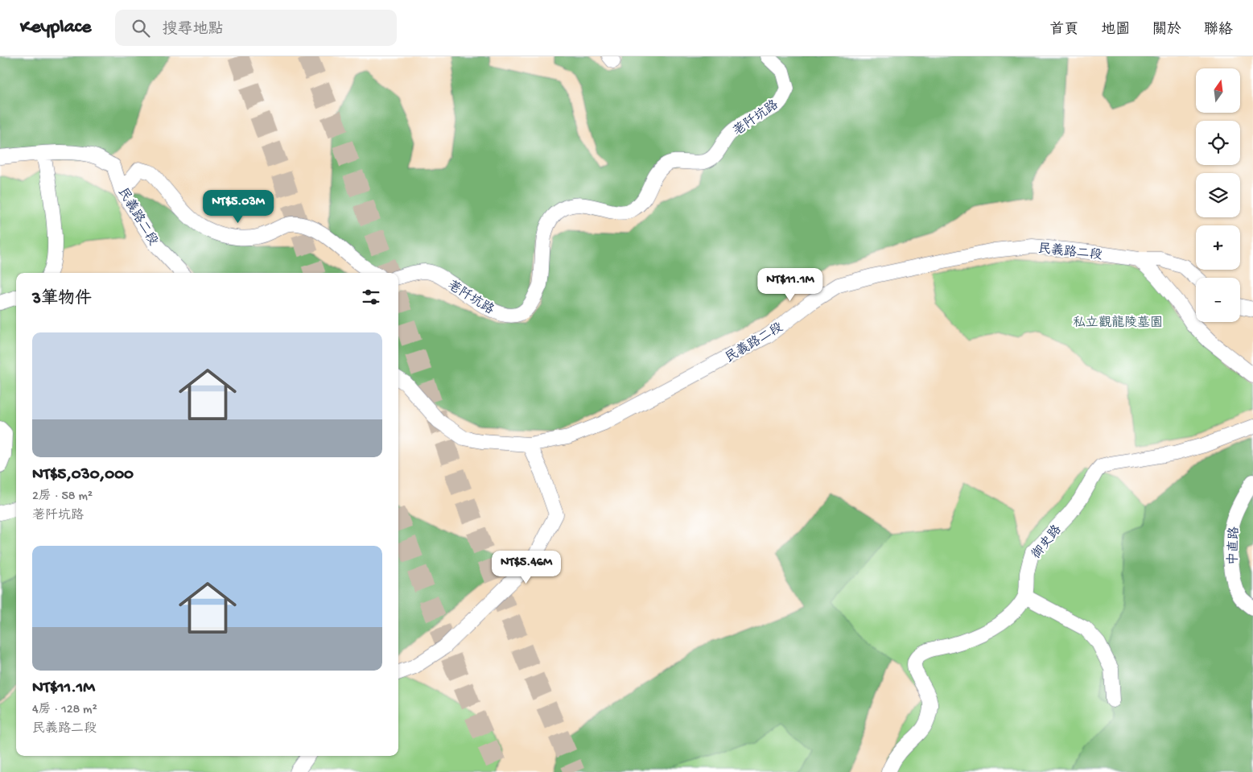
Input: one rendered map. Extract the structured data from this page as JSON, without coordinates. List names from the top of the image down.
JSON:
{
  "streets": {
    "street": [
      "荖阡坑路",
      "民義路二段",
      "御史路",
      "中直路"
    ]
  },
  "parks": ["私立觀龍陵墓園"],
  "north": "top",
  "page": {
    "header": "Keyplace",
    "search": "搜尋地點",
    "nav": [
      "首頁",
      "地圖",
      "關於",
      "聯絡"
    ],
    "map_buttons": ["+", "−"],
    "price": ["NT$5.03M", "NT$11.1M", "NT$5.46M"],
    "heading": "3筆物件",
    "list": [
      {
        "name": "NT$5,030,000",
        "note": "2房 · 58 m² · 荖阡坑路"
      },
      {
        "name": "NT$11.1M",
        "note": "4房 · 128 m² · 民義路二段"
      }
    ]
  }
}
